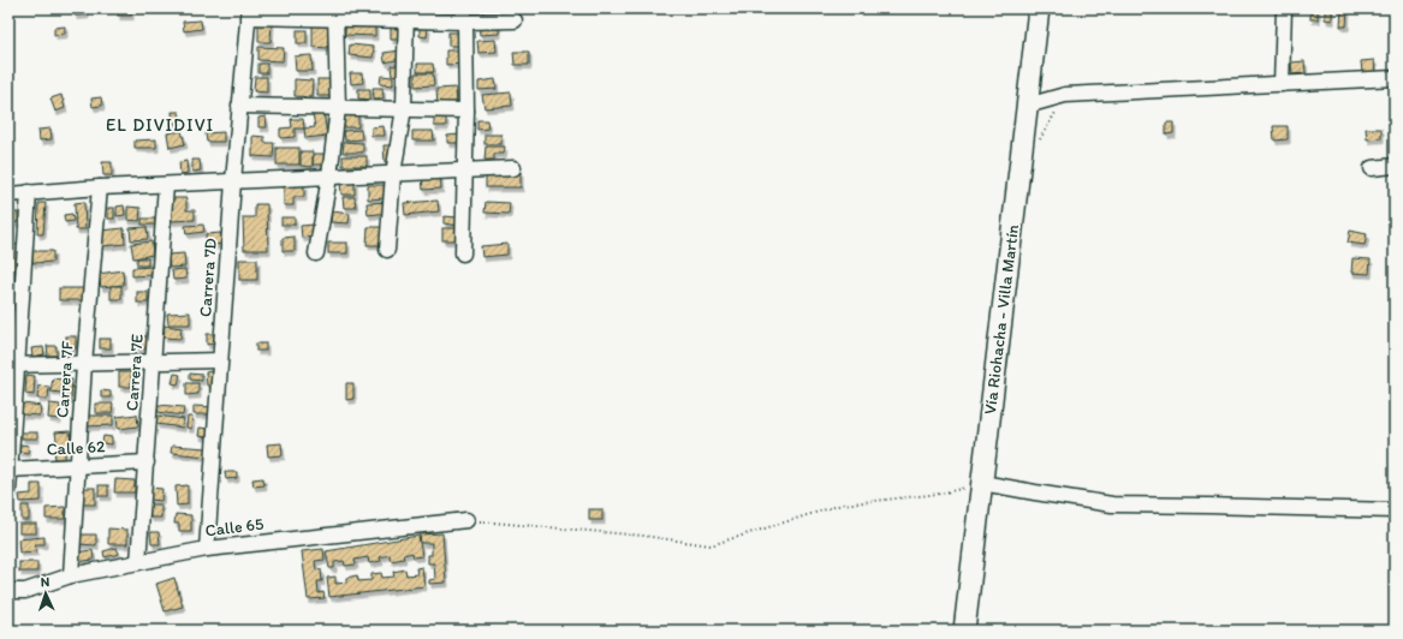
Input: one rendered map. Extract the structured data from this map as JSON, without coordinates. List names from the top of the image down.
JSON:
{
  "streets": {
    "main road": ["Vía Riohacha - Villa Martín"],
    "street": [
      "Carrera 7D",
      "Carrera 7E",
      "Carrera 7F",
      "Calle 62",
      "Calle 65"
    ]
  },
  "crossings": [
    ["Carrera 7D", "Calle 65"],
    ["Carrera 7E", "Calle 62"],
    ["Carrera 7E", "Calle 65"],
    ["Carrera 7F", "Calle 62"],
    ["Carrera 7F", "Calle 65"]
  ],
  "districts": ["EL DIVIDIVI"],
  "north": "top"
}
